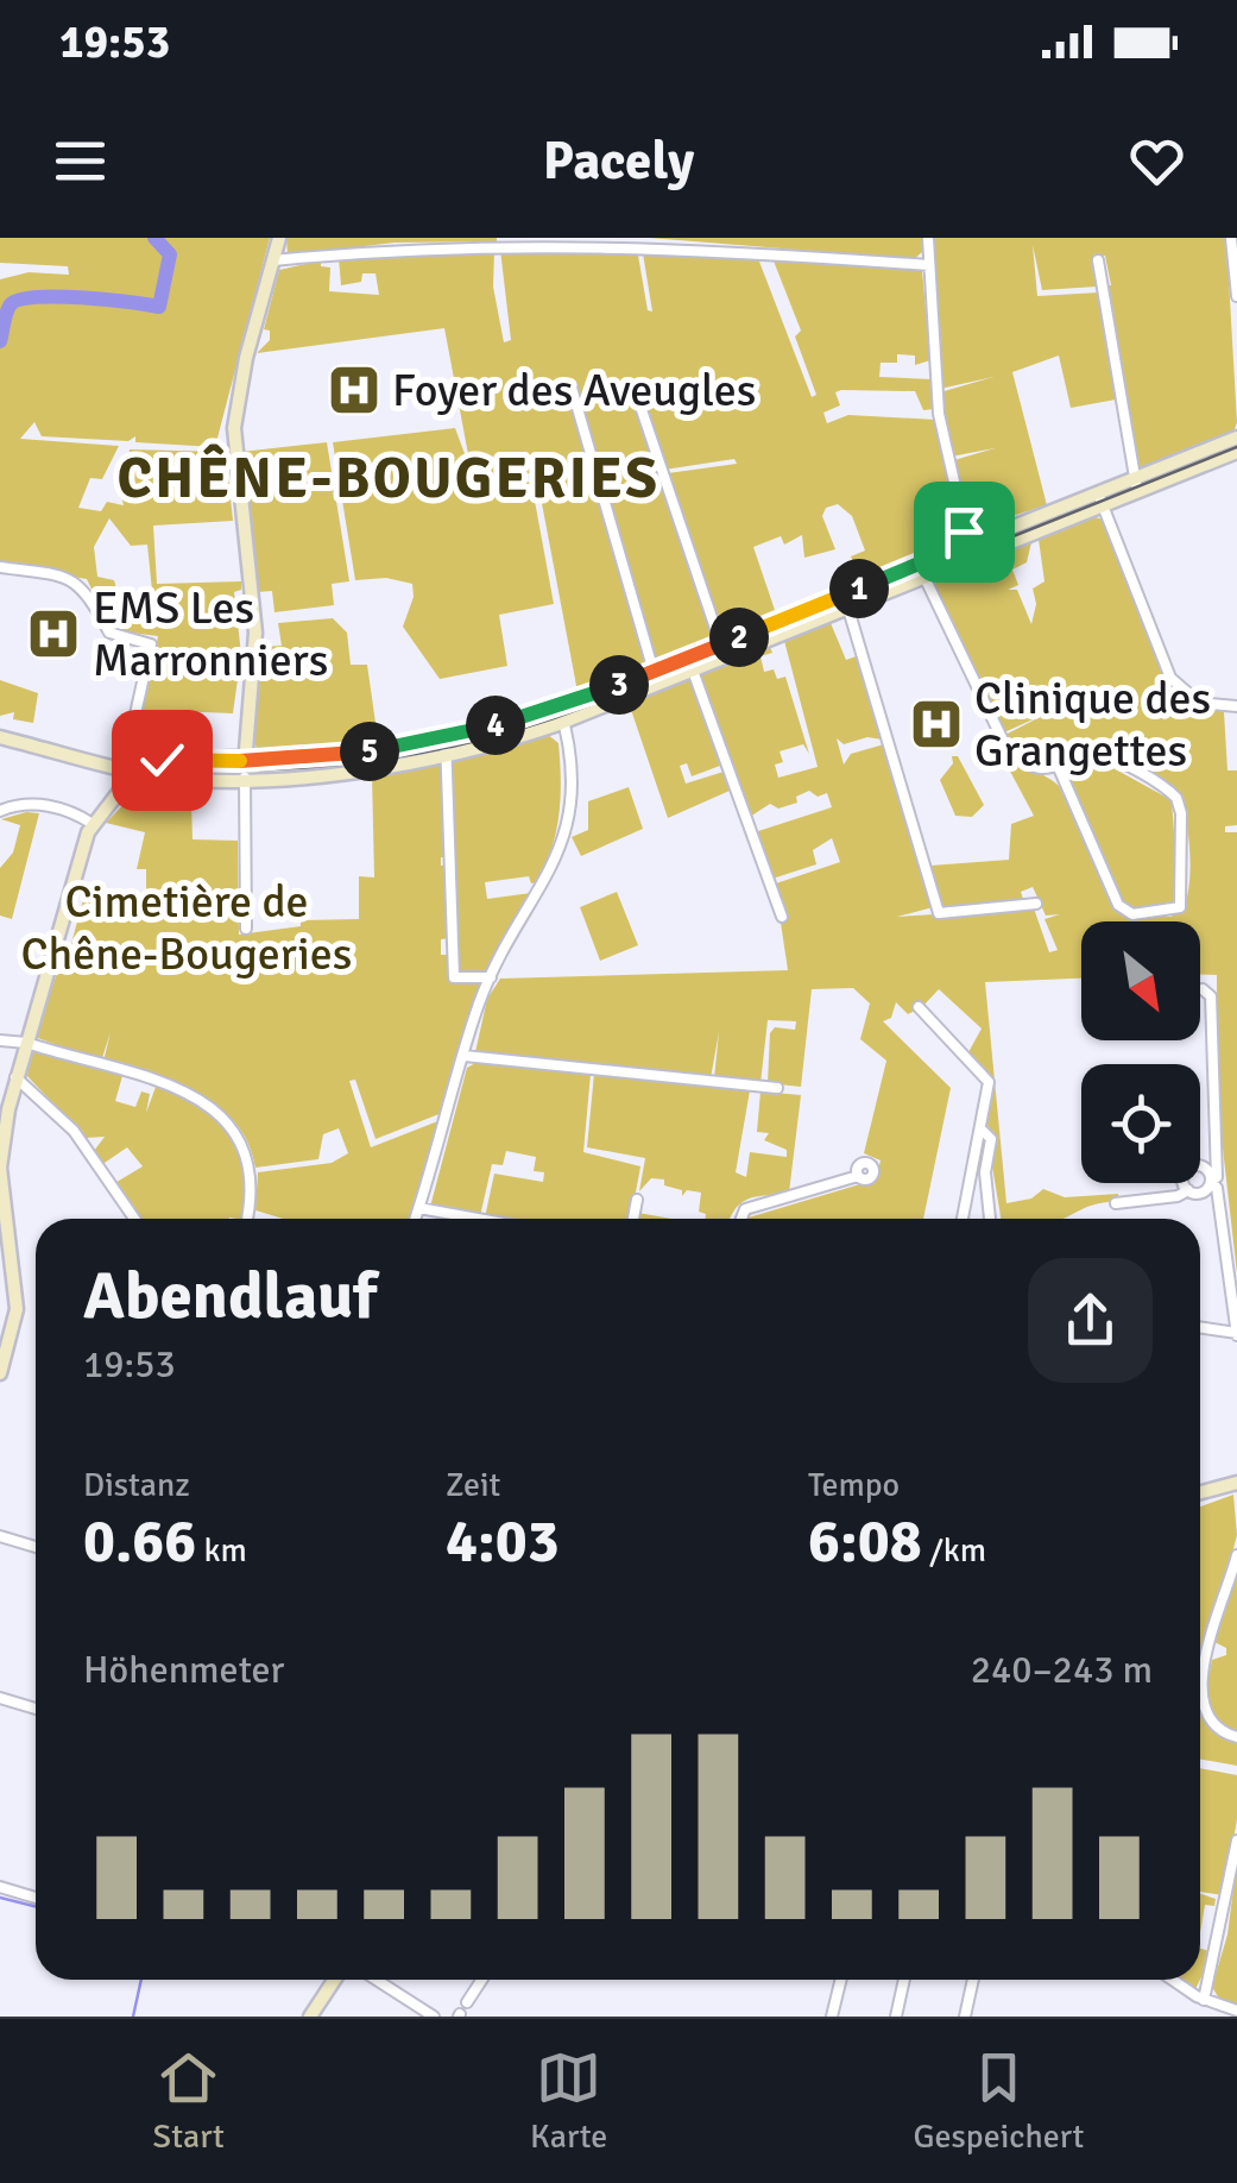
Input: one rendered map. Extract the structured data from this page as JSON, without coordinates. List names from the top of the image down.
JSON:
{
  "districts": ["CHÊNE-BOUGERIES"],
  "parks": ["Cimetière de Chêne-Bougeries"],
  "places": {
    "hospital": ["Foyer des Aveugles", "EMS Les Marronniers", "Clinique des Grangettes"]
  },
  "north": "bottom right",
  "page": {
    "status": "19:53",
    "header": "Pacely",
    "pins": [
      "1",
      "2",
      "3",
      "4",
      "5"
    ],
    "heading": ["Abendlauf", "19:53"],
    "stats": [
      ["Distanz", "0.66 km"],
      ["Zeit", "4:03"],
      ["Tempo", "6:08 /km"]
    ],
    "chart": ["Höhenmeter", "240–243 m"],
    "tabs": ["Start", "Karte", "Gespeichert"]
  }
}
